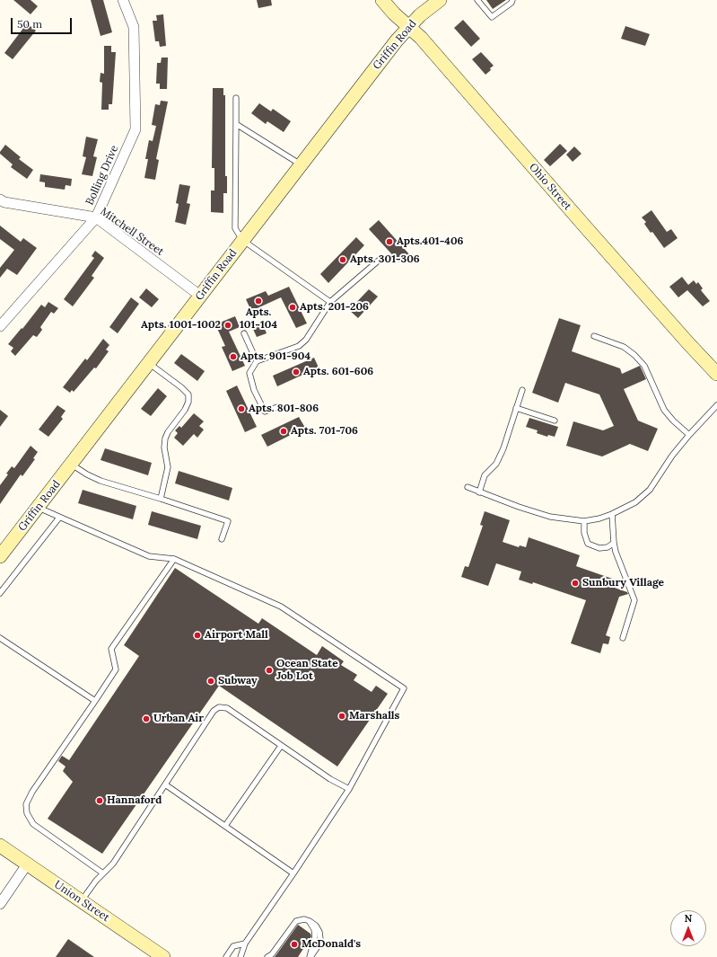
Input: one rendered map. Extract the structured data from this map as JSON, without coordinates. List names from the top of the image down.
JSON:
{
  "streets": {
    "main road": ["Griffin Road", "Ohio Street", "Union Street"],
    "street": ["Bolling Drive", "Mitchell Street"]
  },
  "crossings": [
    ["Griffin Road", "Ohio Street"],
    ["Griffin Road", "Mitchell Street"],
    ["Bolling Drive", "Mitchell Street"]
  ],
  "places": [
    "Apts.401-406",
    "Apts. 301-306",
    "Apts. 101-104",
    "Apts. 201-206",
    "Apts. 1001-1002",
    "Apts. 901-904",
    "Apts. 601-606",
    "Apts. 801-806",
    "Apts. 701-706",
    "Sunbury Village",
    "Airport Mall",
    "Ocean State Job Lot",
    "Subway",
    "Marshalls",
    "Urban Air",
    "Hannaford",
    "McDonald's"
  ],
  "scale_bar": "50 m",
  "north": "top"
}
